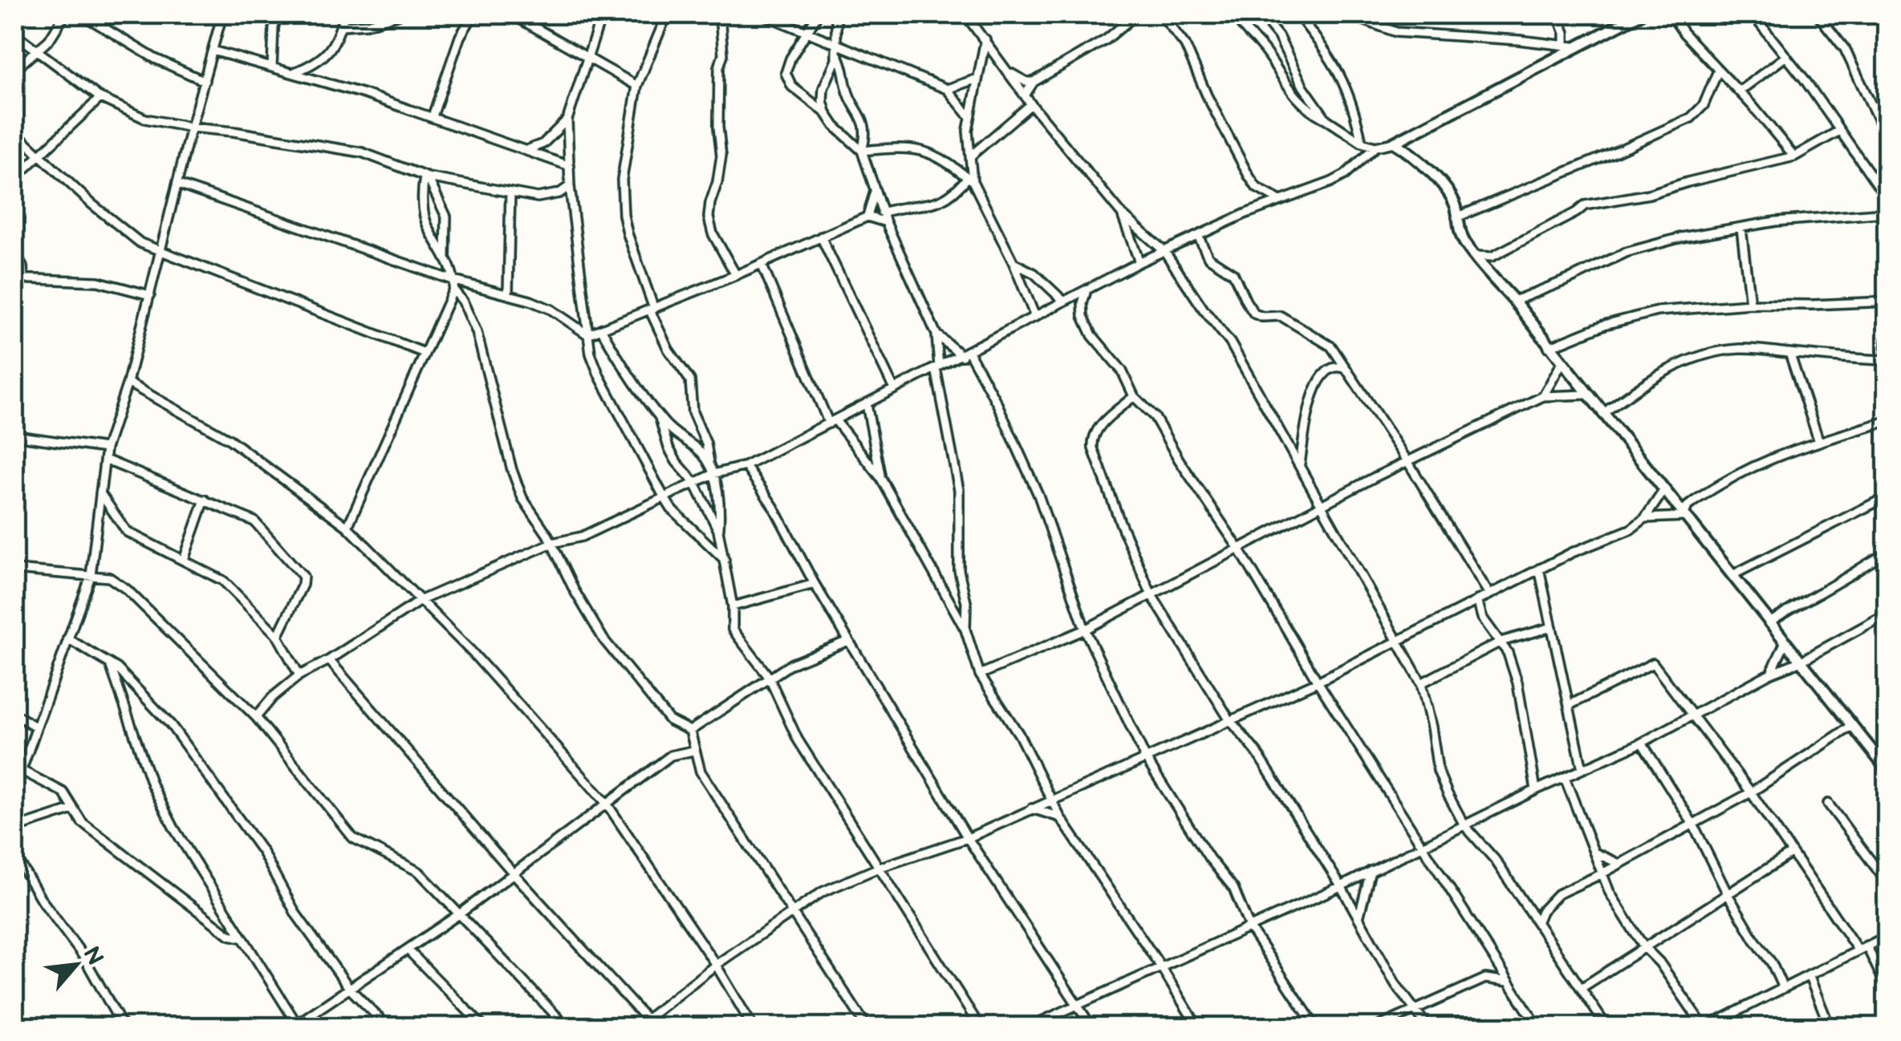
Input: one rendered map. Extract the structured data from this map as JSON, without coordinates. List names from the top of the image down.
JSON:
{
  "north": "top right"
}
